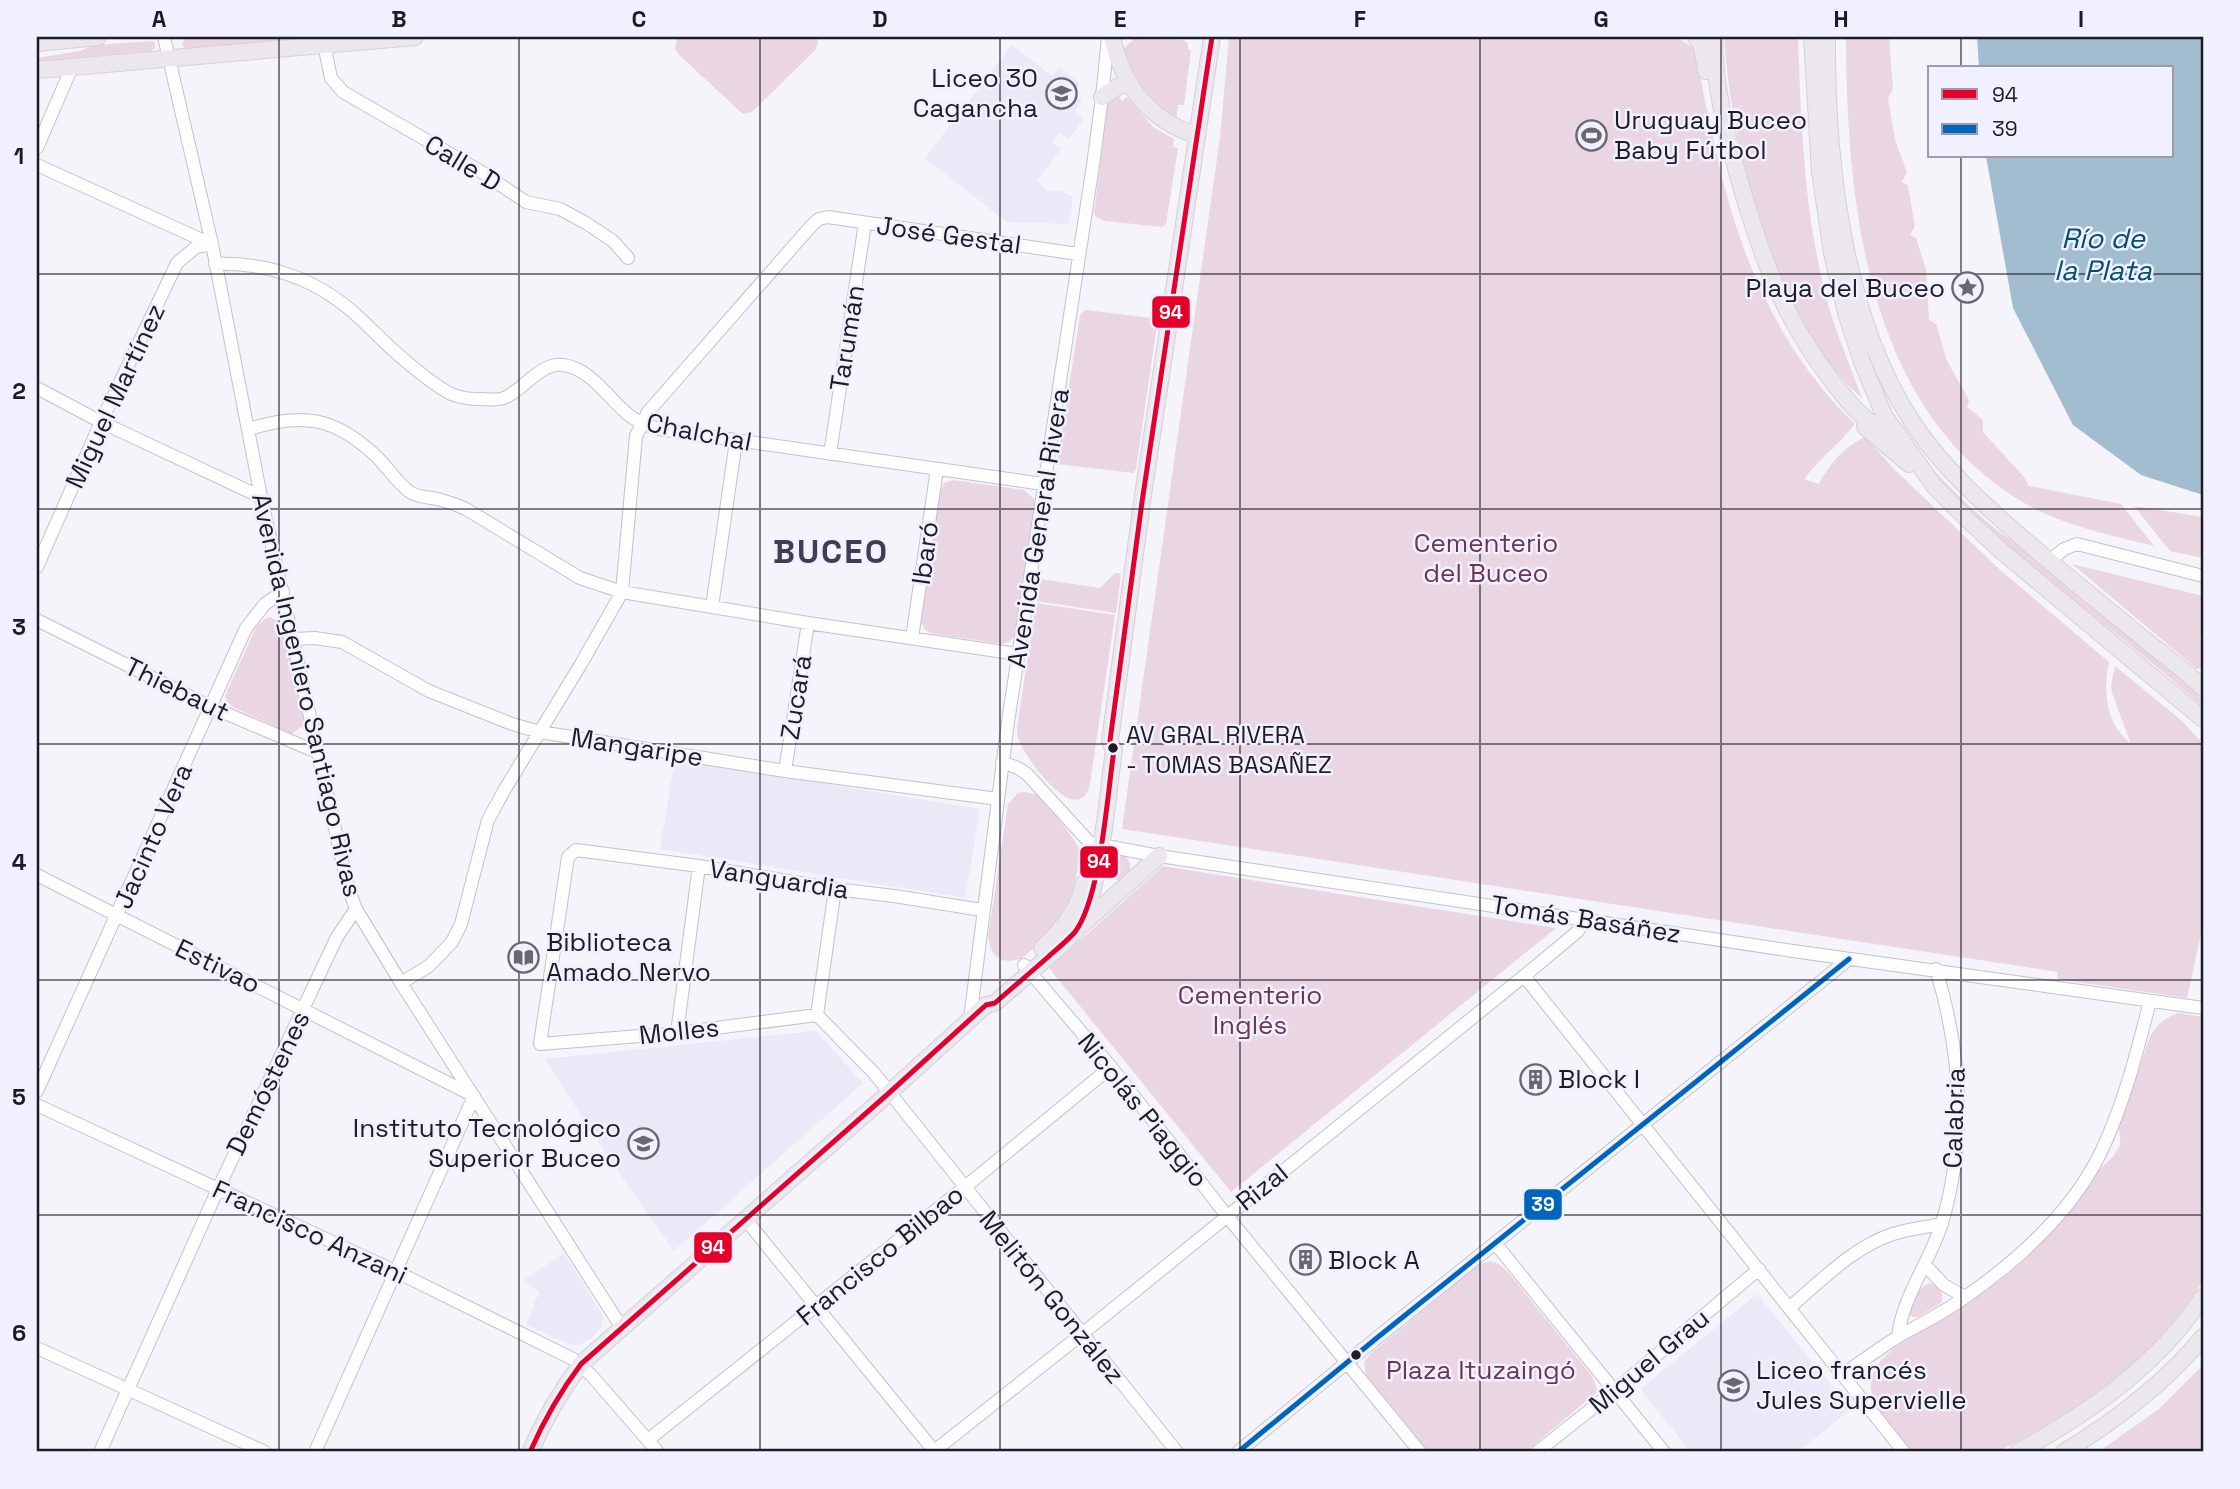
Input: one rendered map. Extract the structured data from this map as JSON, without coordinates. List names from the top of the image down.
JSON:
{
  "streets": {
    "street": [
      "Calle D",
      "José Gestal",
      "Tarumán",
      "Miguel Martínez",
      "Chalchal",
      "Avenida General Rivera",
      "Ibaró",
      "Thiebaut",
      "Avenida Ingeniero Santiago Rivas",
      "Zucará",
      "Mangaripe",
      "Jacinto Vera",
      "Vanguardia",
      "Tomás Basáñez",
      "Estivao",
      "Molles",
      "Demóstenes",
      "Nicolás Piaggio",
      "Calabria",
      "Rizal",
      "Francisco Anzani",
      "Francisco Bilbao",
      "Melitón González",
      "Miguel Grau"
    ]
  },
  "crossings": [
    ["José Gestal", "Tarumán"],
    ["José Gestal", "Chalchal"],
    ["José Gestal", "Avenida General Rivera"],
    ["Tarumán", "Chalchal"],
    ["Miguel Martínez", "Avenida Ingeniero Santiago Rivas"],
    ["Chalchal", "Avenida General Rivera"],
    ["Chalchal", "Ibaró"],
    ["Chalchal", "Avenida Ingeniero Santiago Rivas"],
    ["Avenida General Rivera", "Mangaripe"],
    ["Avenida General Rivera", "Vanguardia"],
    ["Thiebaut", "Avenida Ingeniero Santiago Rivas"],
    ["Thiebaut", "Jacinto Vera"],
    ["Avenida Ingeniero Santiago Rivas", "Mangaripe"],
    ["Avenida Ingeniero Santiago Rivas", "Jacinto Vera"],
    ["Avenida Ingeniero Santiago Rivas", "Estivao"],
    ["Avenida Ingeniero Santiago Rivas", "Demóstenes"],
    ["Zucará", "Mangaripe"],
    ["Jacinto Vera", "Estivao"],
    ["Vanguardia", "Molles"],
    ["Tomás Basáñez", "Calabria"],
    ["Tomás Basáñez", "Rizal"],
    ["Estivao", "Demóstenes"],
    ["Molles", "Melitón González"],
    ["Demóstenes", "Francisco Anzani"],
    ["Nicolás Piaggio", "Rizal"],
    ["Nicolás Piaggio", "Francisco Bilbao"],
    ["Rizal", "Melitón González"],
    ["Francisco Bilbao", "Melitón González"]
  ],
  "districts": ["BUCEO"],
  "water": ["Río de la Plata"],
  "parks": ["Cementerio del Buceo", "Cementerio Inglés", "Plaza Ituzaingó"],
  "places": {
    "school or university": ["Liceo 30 Cagancha", "Instituto Tecnológico Superior Buceo", "Liceo francés Jules Supervielle"],
    "sports": ["Uruguay Buceo Baby Fútbol"],
    "place": ["Playa del Buceo"],
    "other": ["AV GRAL RIVERA - TOMAS BASAÑEZ"],
    "library": ["Biblioteca Amado Nervo"],
    "building": ["Block I", "Block A"]
  },
  "lines": ["transit line 94", "transit line 39"],
  "legend": ["94", "39"],
  "grid": {
    "columns": [
      "A",
      "B",
      "C",
      "D",
      "E",
      "F",
      "G",
      "H",
      "I"
    ],
    "rows": [
      "1",
      "2",
      "3",
      "4",
      "5",
      "6"
    ]
  }
}
